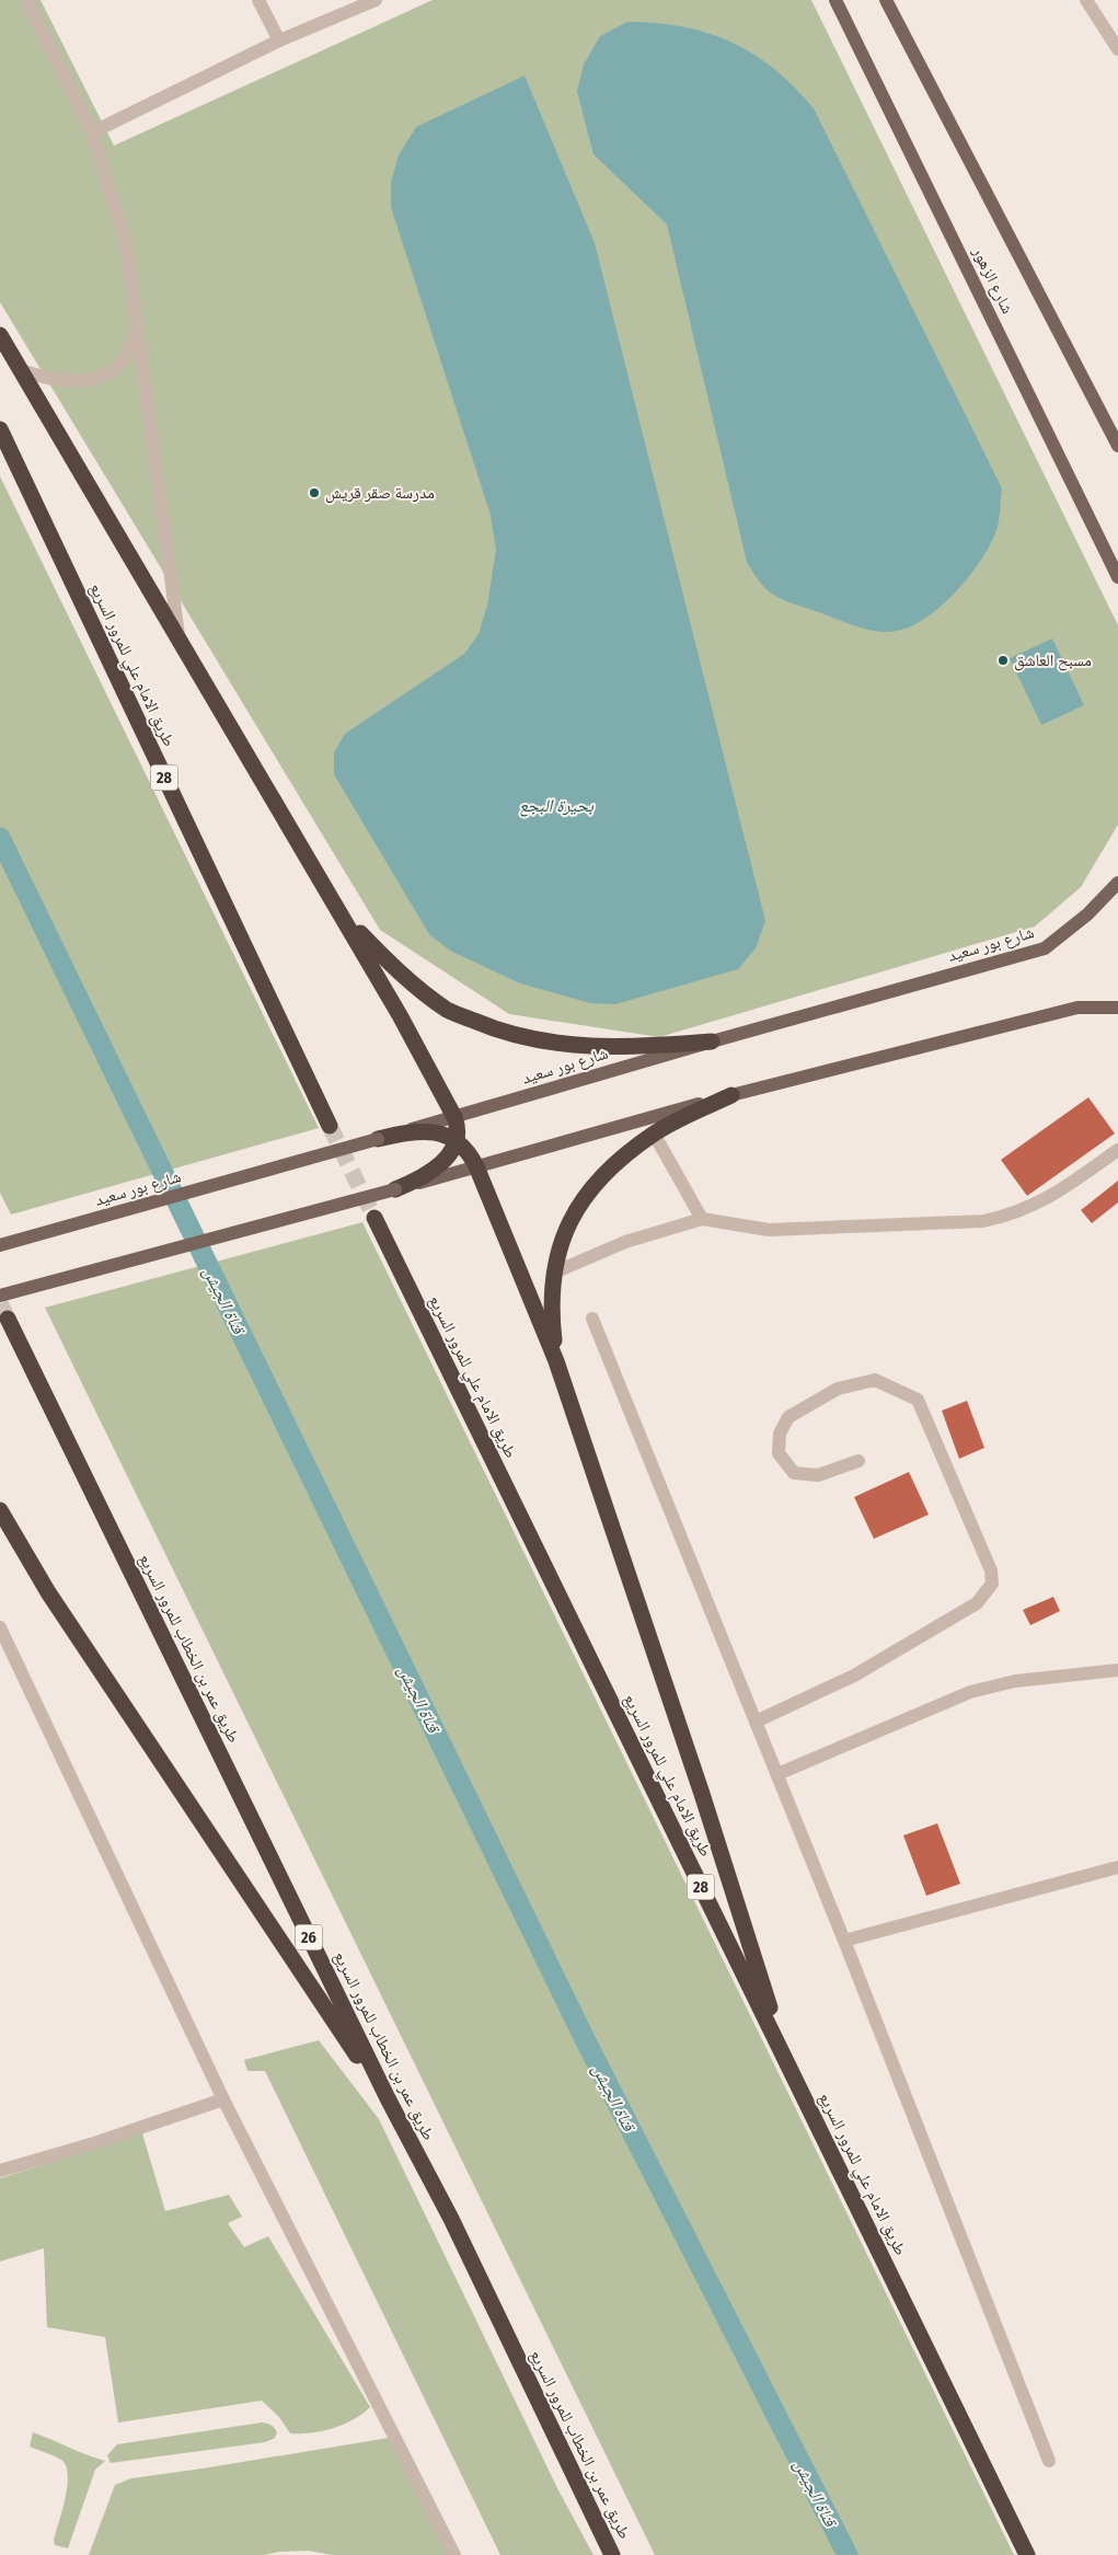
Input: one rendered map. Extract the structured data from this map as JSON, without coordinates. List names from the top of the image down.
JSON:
{
  "streets": {
    "highway": [
      "طريق الامام علي للمرور السريع",
      "28",
      "طريق عمر بن الخطاب للمرور السريع",
      "26"
    ],
    "main road": ["شارع الزهور", "شارع بور سعيد"]
  },
  "water": ["بحيرة البجع", "قناة الجيش"],
  "places": ["مدرسة صقر قريش", "مسبح العاشق"]
}
